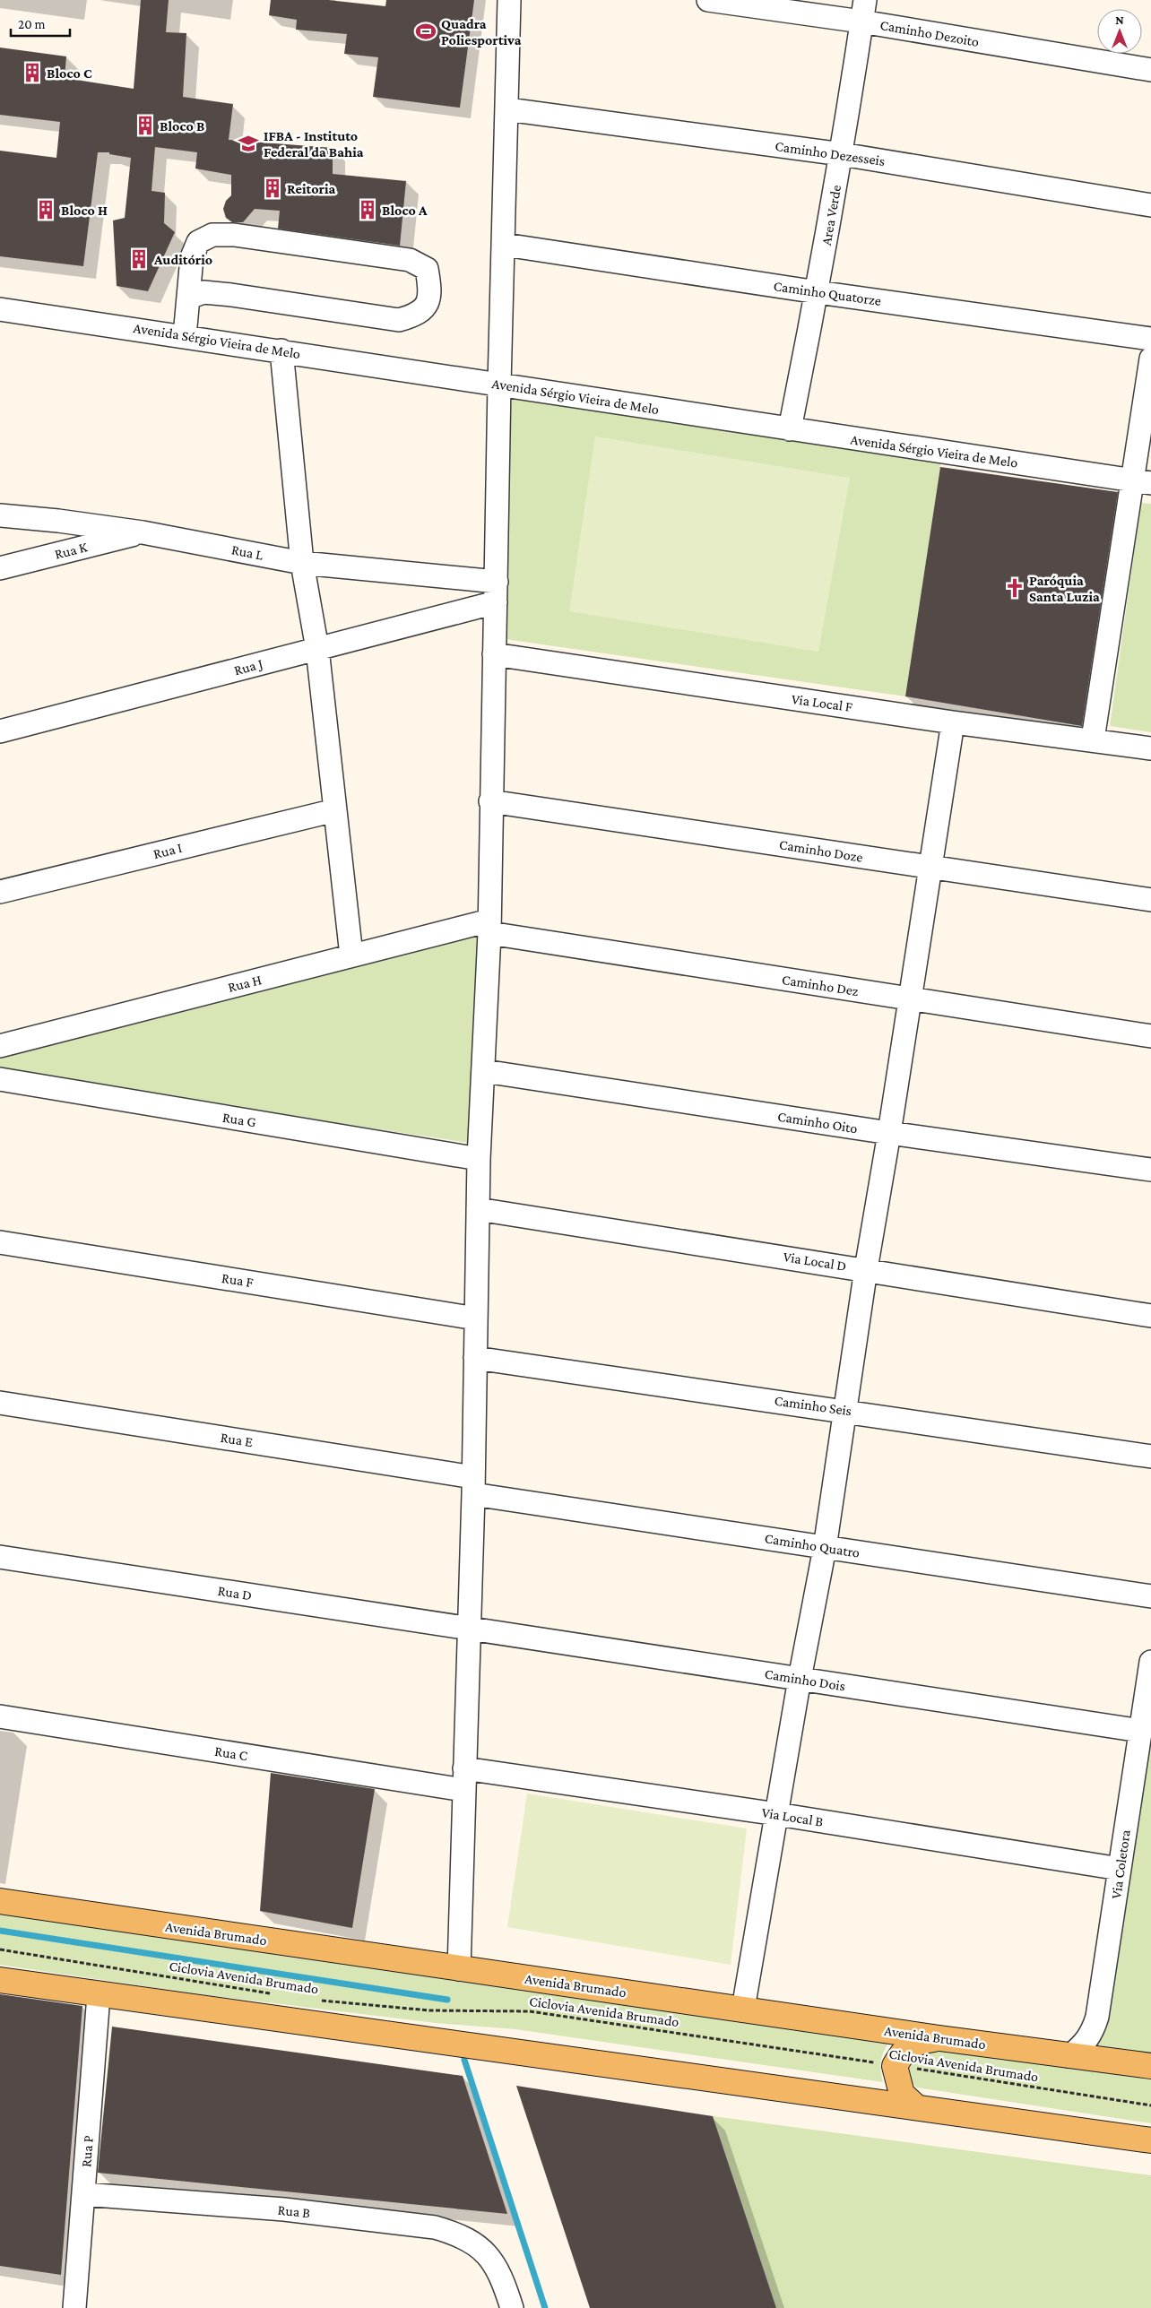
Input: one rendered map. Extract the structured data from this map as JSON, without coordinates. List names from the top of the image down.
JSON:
{
  "streets": {
    "main road": ["Avenida Brumado"],
    "street": [
      "Caminho Dezoito",
      "Caminho Dezesseis",
      "Area Verde",
      "Caminho Quatorze",
      "Avenida Sérgio Vieira de Melo",
      "Rua K",
      "Rua L",
      "Rua J",
      "Via Local F",
      "Rua I",
      "Caminho Doze",
      "Rua H",
      "Caminho Dez",
      "Rua G",
      "Caminho Oito",
      "Via Local D",
      "Rua F",
      "Caminho Seis",
      "Rua E",
      "Caminho Quatro",
      "Rua D",
      "Caminho Dois",
      "Rua C",
      "Via Local B",
      "Via Coletora",
      "Rua P",
      "Rua B"
    ],
    "path": ["Ciclovia Avenida Brumado"]
  },
  "crossings": [
    ["Caminho Dezoito", "Area Verde"],
    ["Caminho Dezesseis", "Area Verde"],
    ["Area Verde", "Caminho Quatorze"],
    ["Area Verde", "Avenida Sérgio Vieira de Melo"],
    ["Rua K", "Rua L"],
    ["Rua L", "Rua J"],
    ["Rua H", "Caminho Dez"],
    ["Rua E", "Caminho Quatro"],
    ["Rua D", "Caminho Dois"],
    ["Caminho Dois", "Via Coletora"],
    ["Via Local B", "Via Coletora"],
    ["Via Coletora", "Avenida Brumado"],
    ["Rua P", "Rua B"]
  ],
  "places": {
    "sports": ["Quadra Poliesportiva"],
    "building": [
      "Bloco C",
      "Bloco B",
      "Reitoria",
      "Bloco H",
      "Bloco A",
      "Auditório"
    ],
    "school or university": ["IFBA - Instituto Federal da Bahia"],
    "church": ["Paróquia Santa Luzia"]
  },
  "scale_bar": "20 m",
  "north": "top"
}
